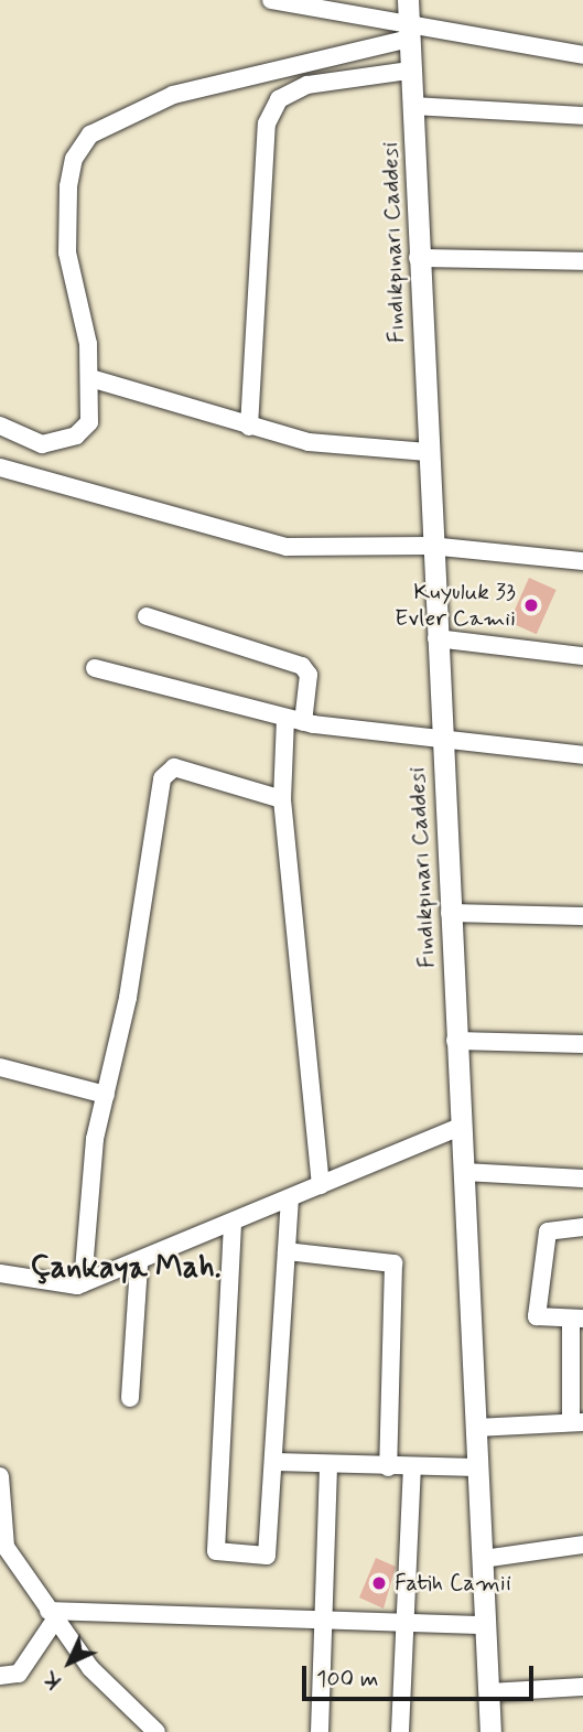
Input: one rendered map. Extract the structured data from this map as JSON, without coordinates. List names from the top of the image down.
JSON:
{
  "streets": {
    "main road": ["Fındıkpınarı Caddesi"]
  },
  "districts": ["Çankaya Mah."],
  "places": ["Kuyuluk 33 Evler Camii", "Fatih Camii"],
  "scale_bar": "100 m",
  "north": "bottom left"
}
